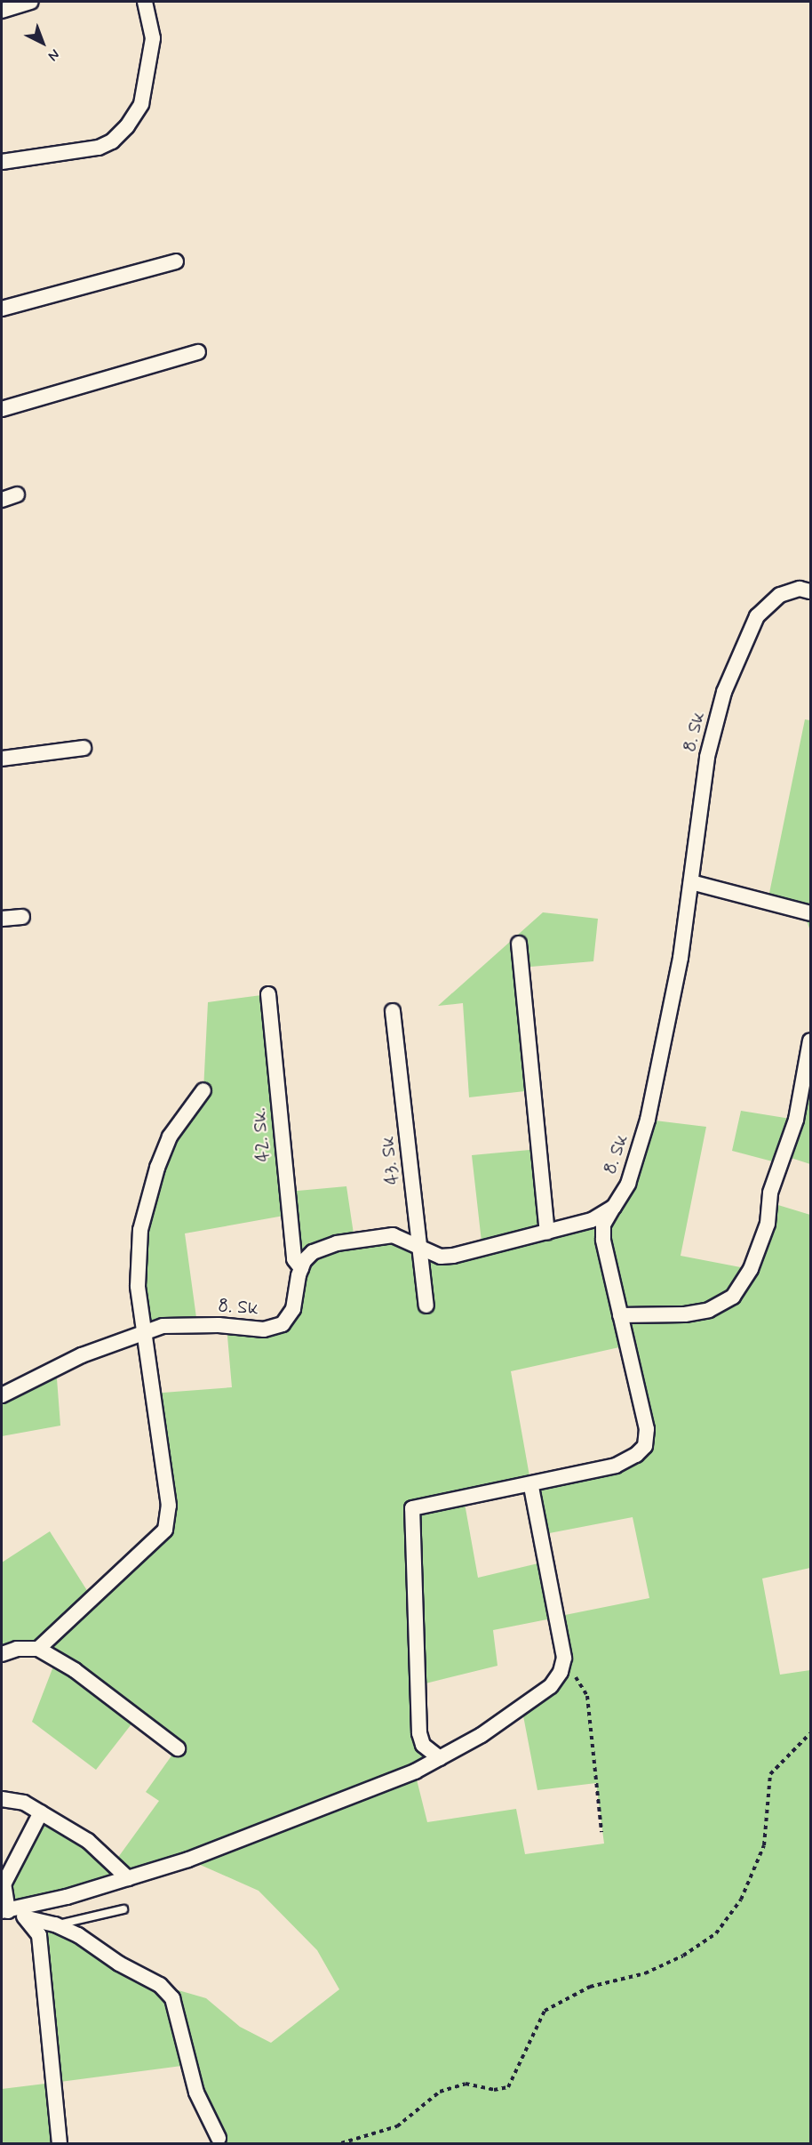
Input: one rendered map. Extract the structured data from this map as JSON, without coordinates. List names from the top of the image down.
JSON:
{
  "streets": {
    "street": ["8. Sk", "42. Sk.", "43. Sk"]
  },
  "crossings": [
    ["8. Sk", "42. Sk."],
    ["8. Sk", "43. Sk"]
  ],
  "north": "bottom right"
}
